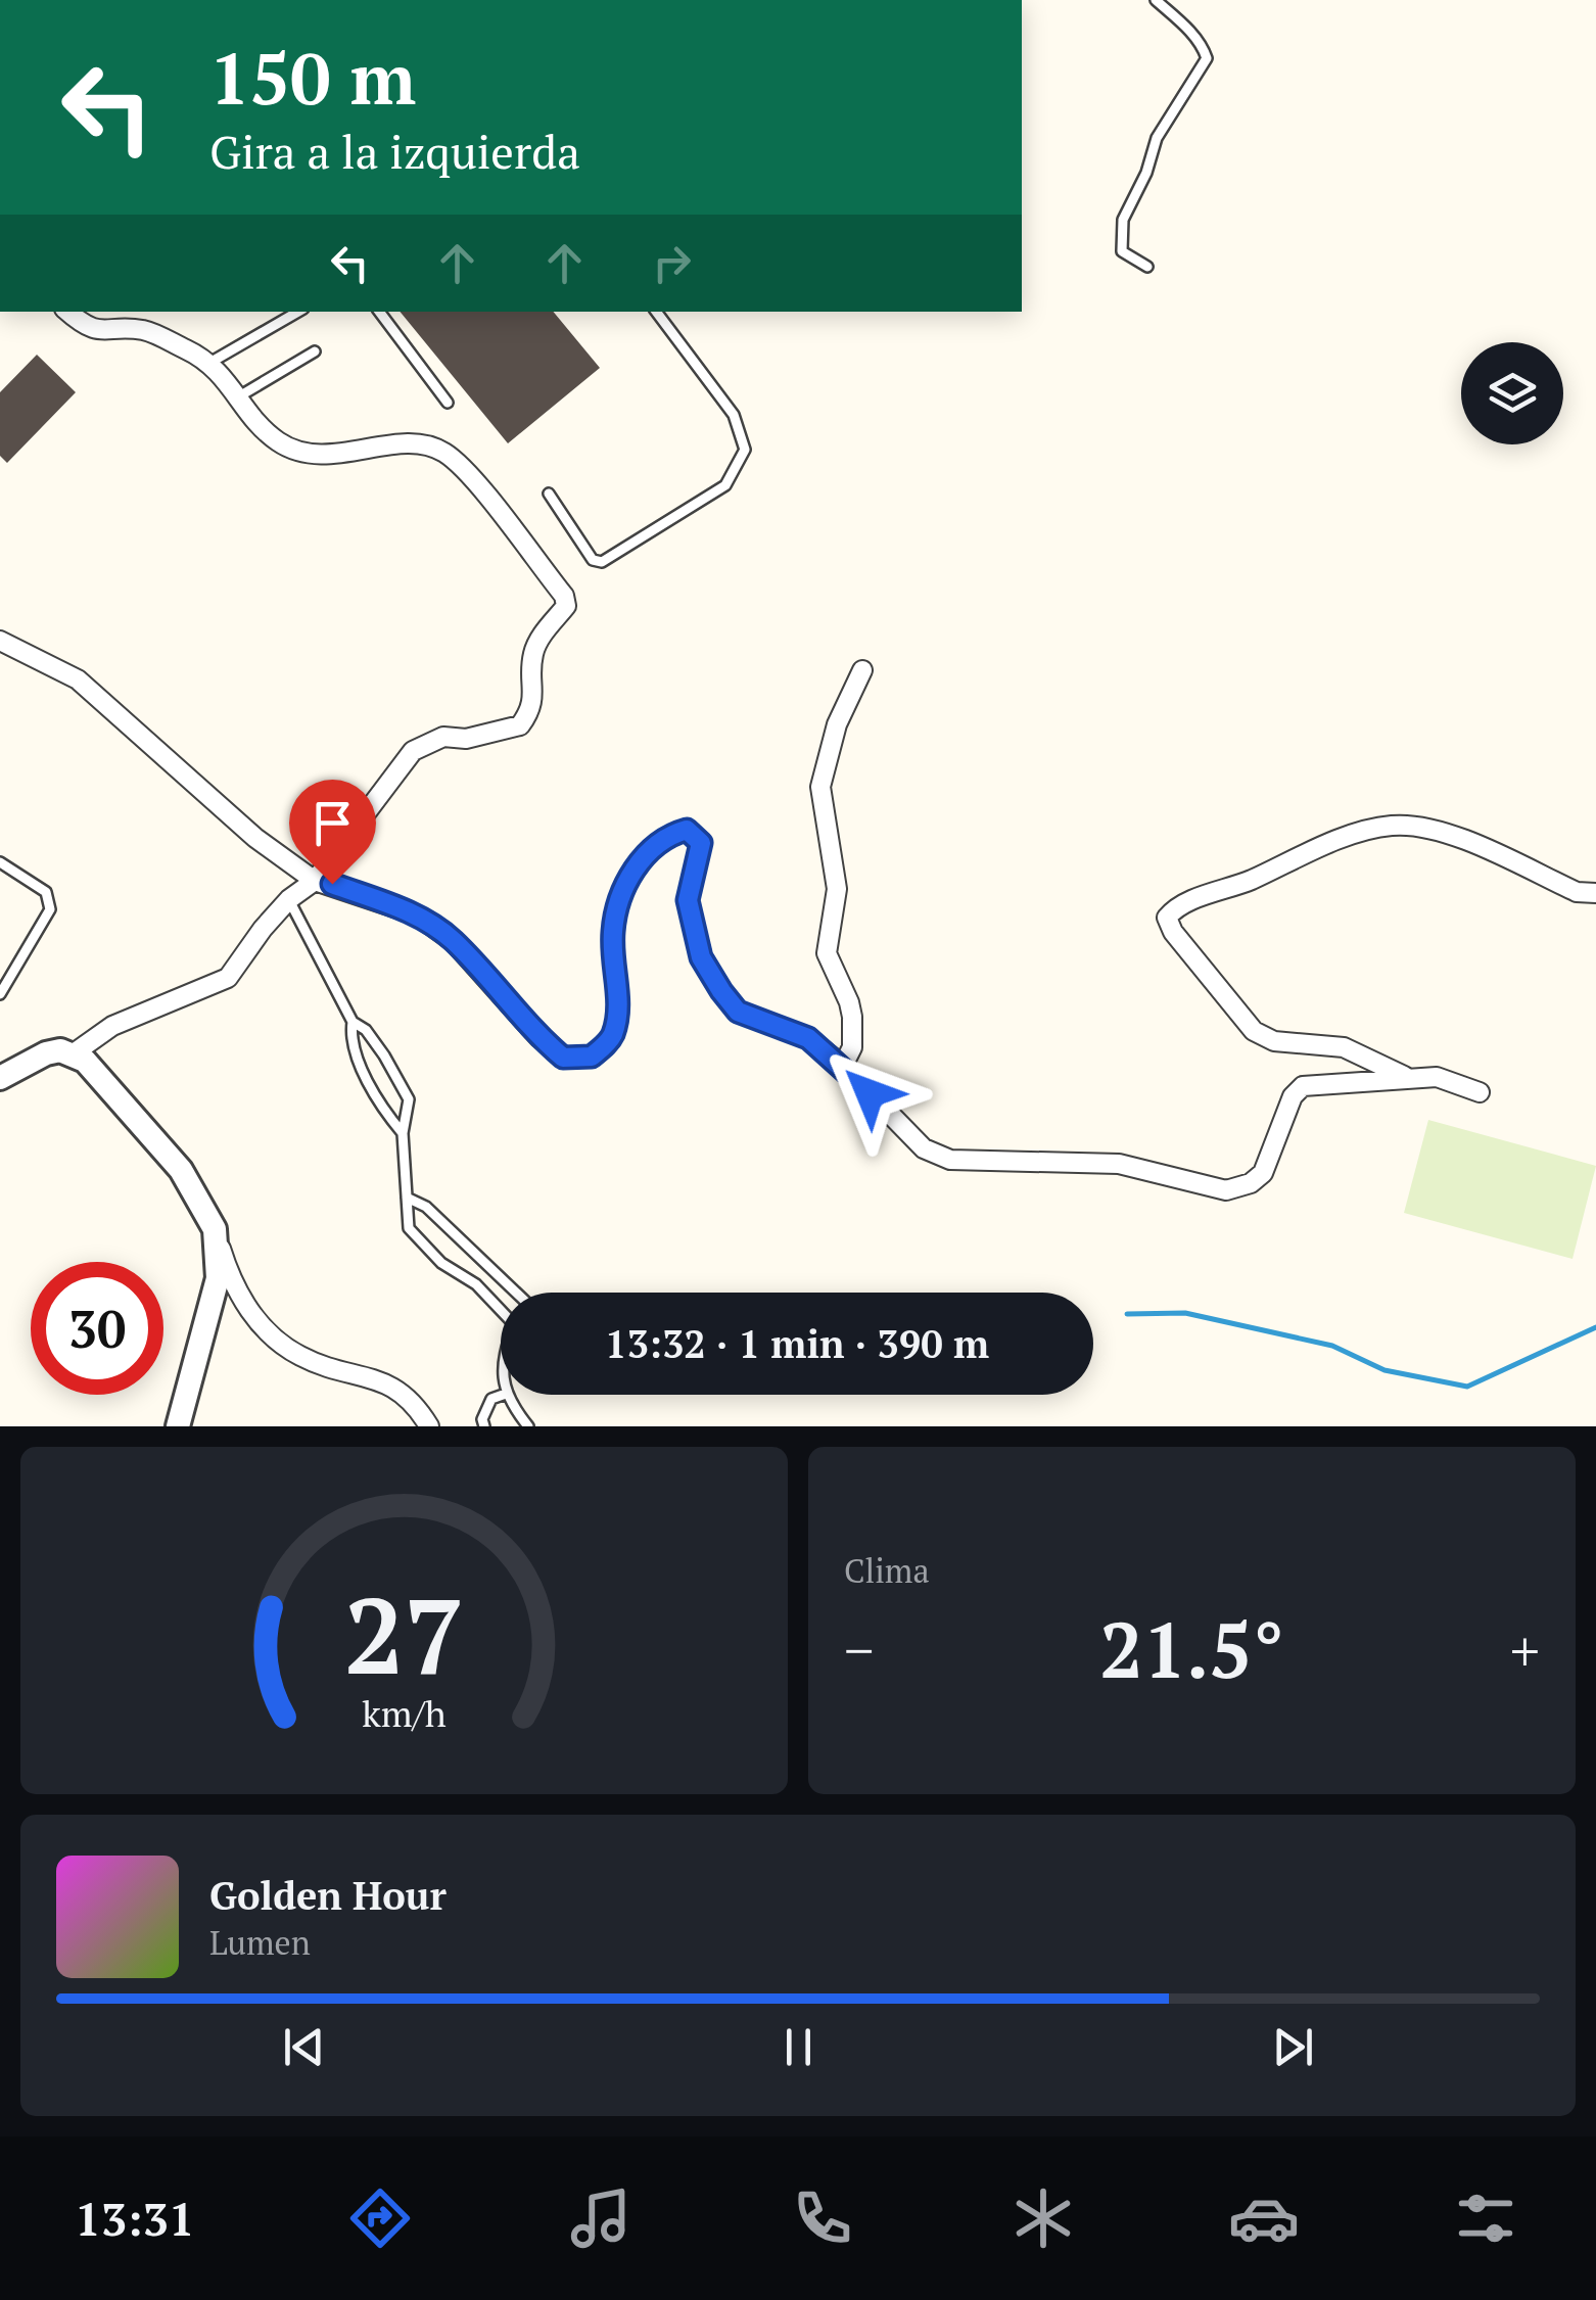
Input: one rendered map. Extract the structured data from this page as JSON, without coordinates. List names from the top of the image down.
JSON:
{
  "page": {
    "turn": ["150 m", "Gira a la izquierda"],
    "limit": "30",
    "trip": "13:32 · 1 min · 390 m",
    "tile": "Clima",
    "heat": ["−", "21.5°", "+"],
    "song": ["Golden Hour", "Lumen"],
    "tabs": "13:31",
    "gauge": ["27", "km/h"]
  }
}
